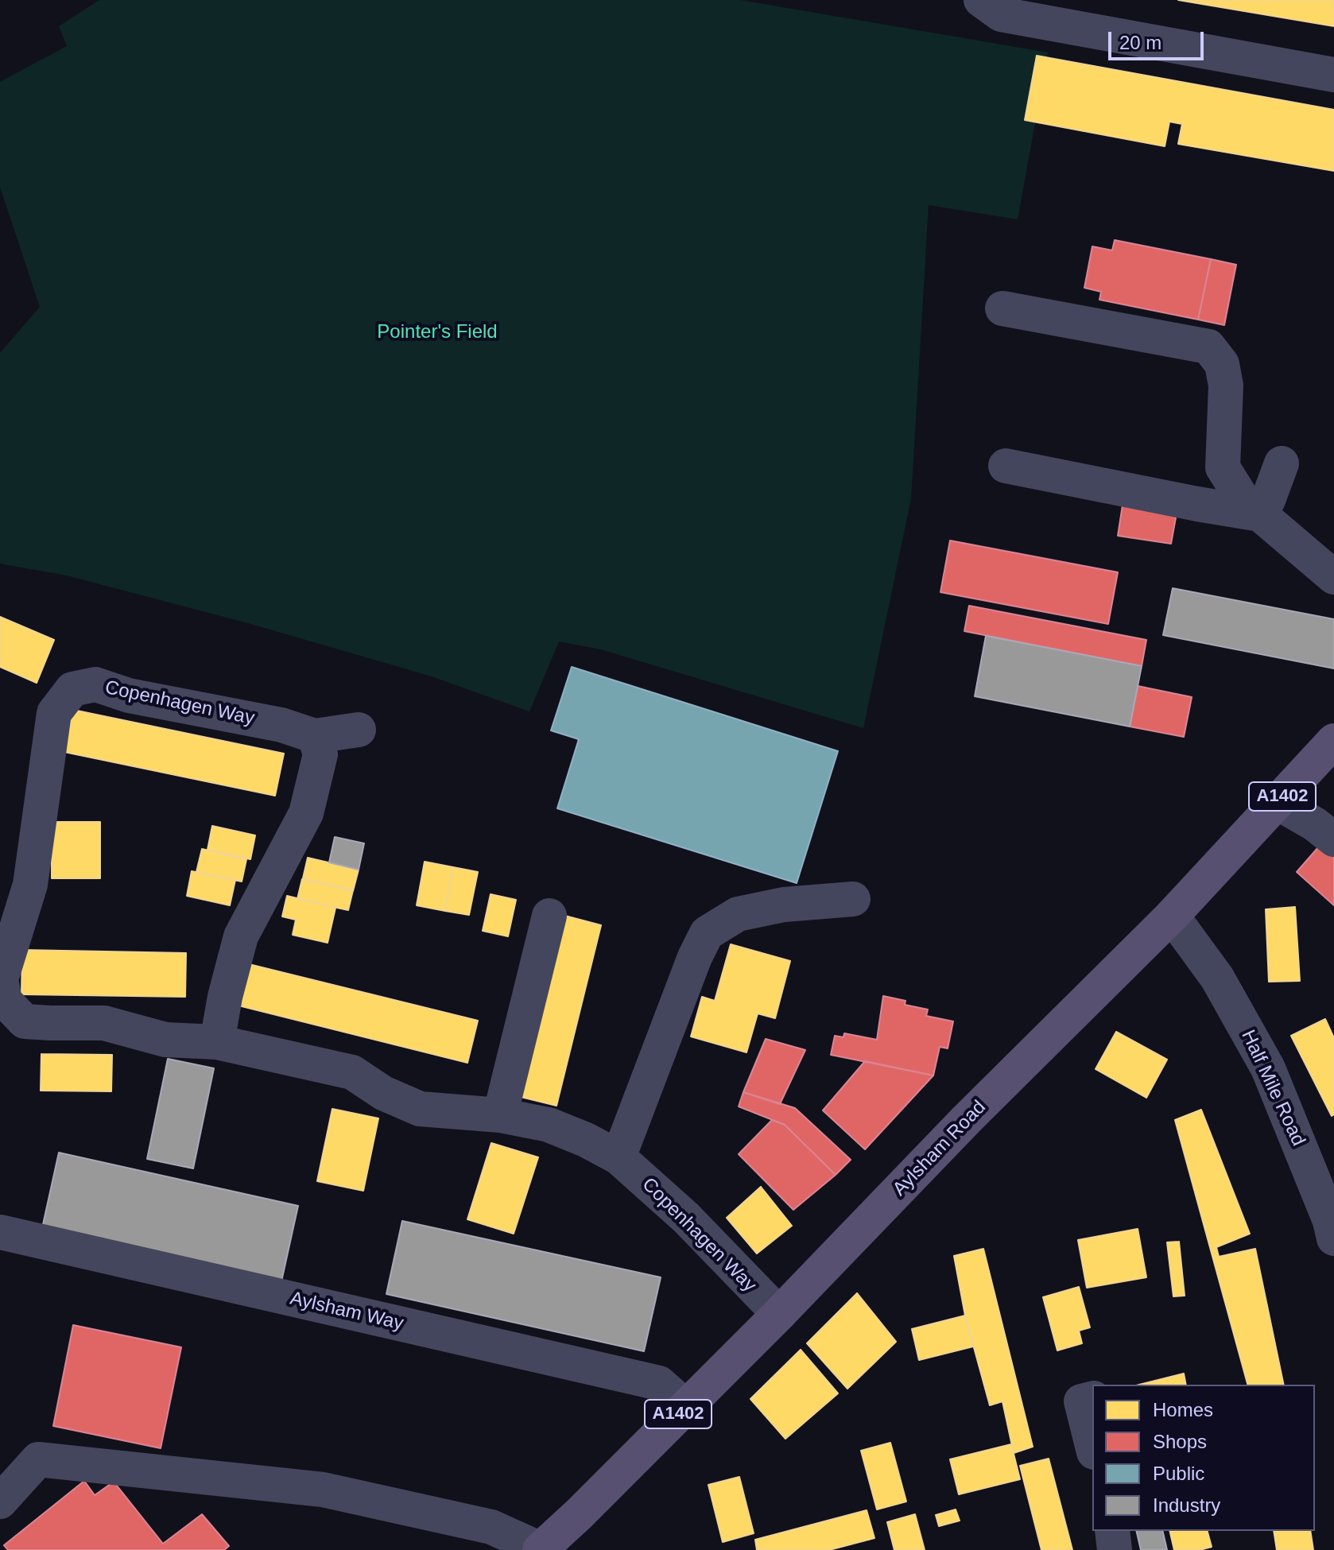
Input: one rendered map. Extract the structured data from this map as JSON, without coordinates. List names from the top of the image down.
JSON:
{
  "streets": {
    "main road": ["A1402", "Aylsham Road"],
    "street": ["Copenhagen Way", "Half Mile Road", "Aylsham Way"]
  },
  "crossings": [
    ["Copenhagen Way", "Aylsham Road"],
    ["Half Mile Road", "Aylsham Road"],
    ["Aylsham Road", "Aylsham Way"]
  ],
  "parks": ["Pointer's Field"],
  "legend": [
    "Homes",
    "Shops",
    "Public",
    "Industry"
  ],
  "scale_bar": "20 m"
}
